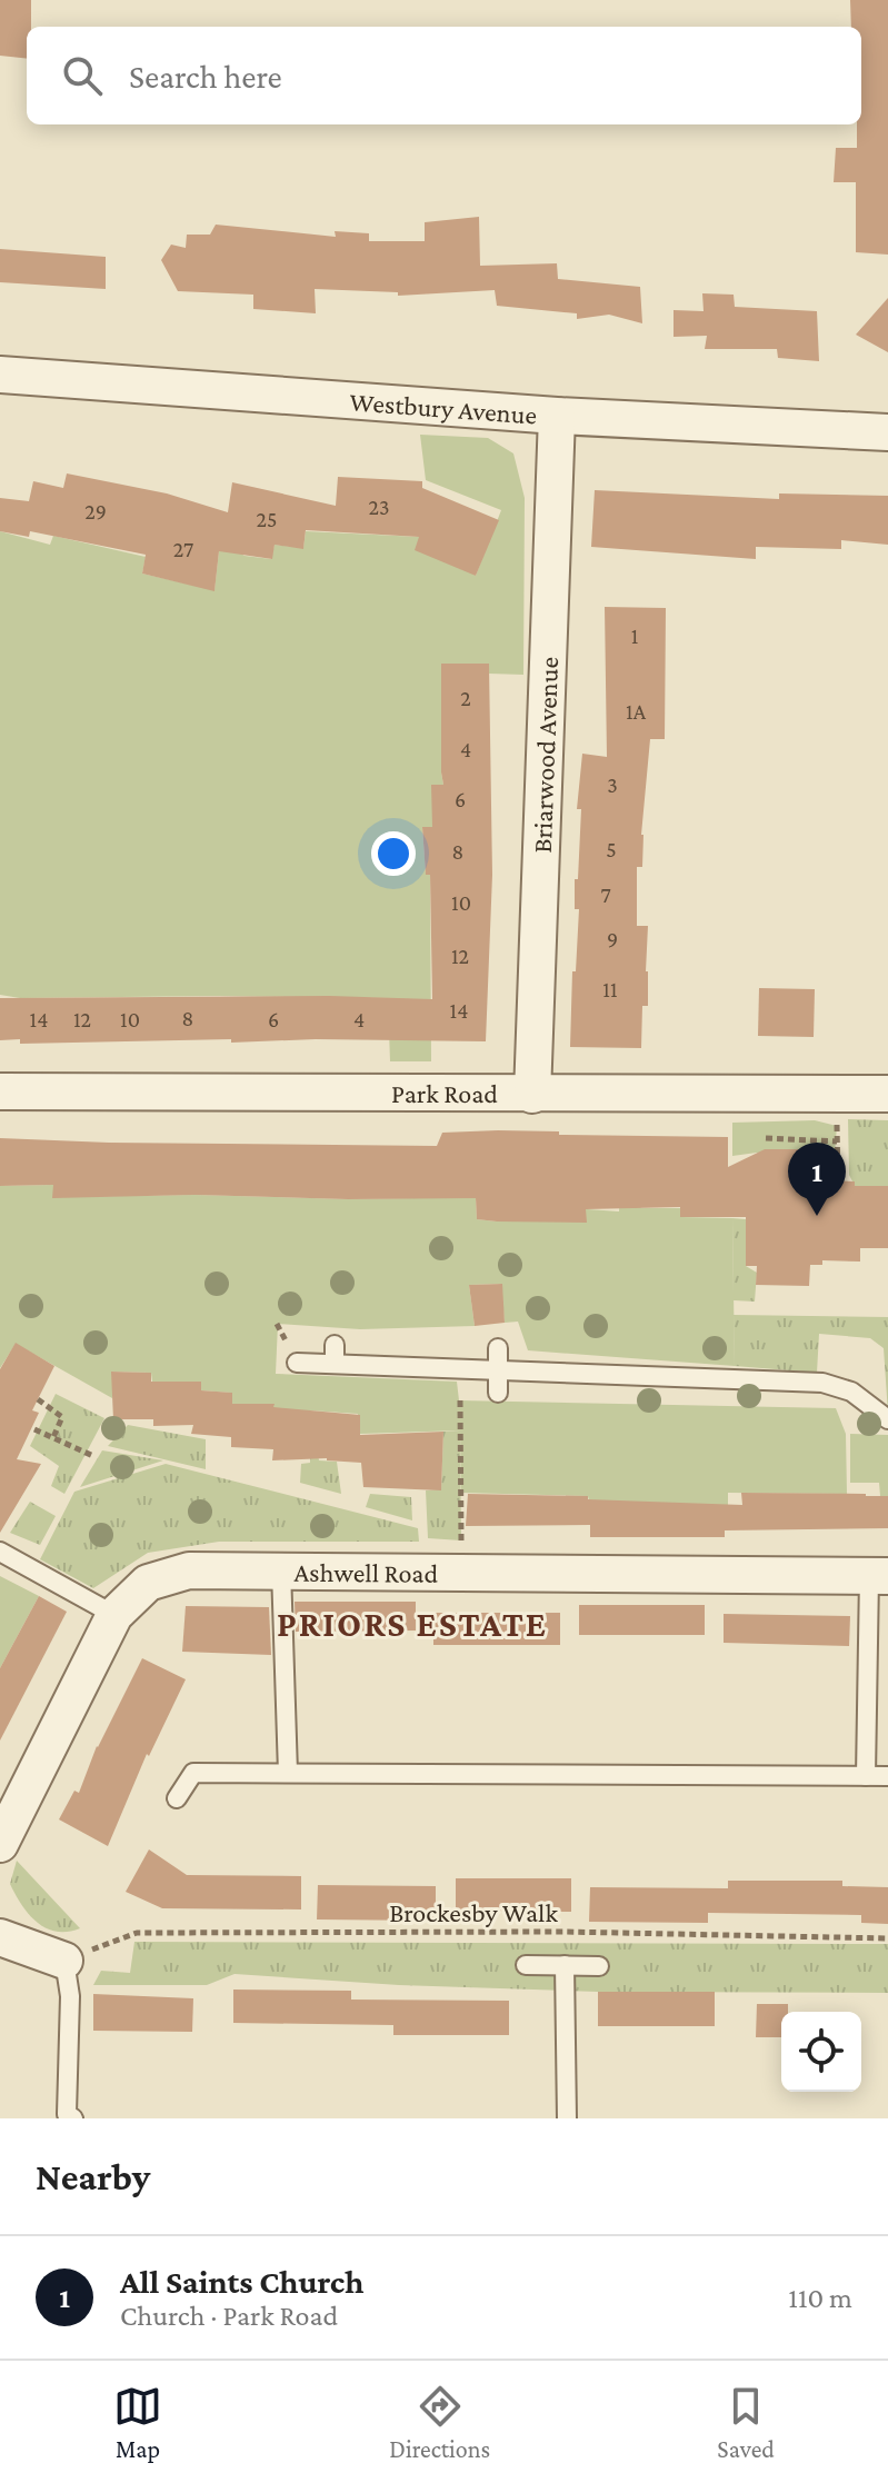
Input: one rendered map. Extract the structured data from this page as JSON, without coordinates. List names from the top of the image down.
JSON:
{
  "streets": {
    "street": [
      "Westbury Avenue",
      "Briarwood Avenue",
      "Park Road",
      "Ashwell Road"
    ],
    "path": ["Brockesby Walk"]
  },
  "crossings": [
    ["Westbury Avenue", "Briarwood Avenue"],
    ["Briarwood Avenue", "Park Road"]
  ],
  "districts": ["PRIORS ESTATE"],
  "house_numbers": [
    "23",
    "29",
    "25",
    "27",
    "1",
    "2",
    "1A",
    "4",
    "3",
    "6",
    "5",
    "8",
    "7",
    "10",
    "9",
    "12",
    "11",
    "14",
    "8",
    "14",
    "12",
    "10",
    "6",
    "4"
  ],
  "page": {
    "search": "Search here",
    "pins": "1",
    "heading": "Nearby",
    "list": [
      {
        "mark": "1",
        "name": "All Saints Church",
        "note": "Church · Park Road",
        "value": "110 m"
      }
    ],
    "nav": ["Map", "Directions", "Saved"]
  }
}
